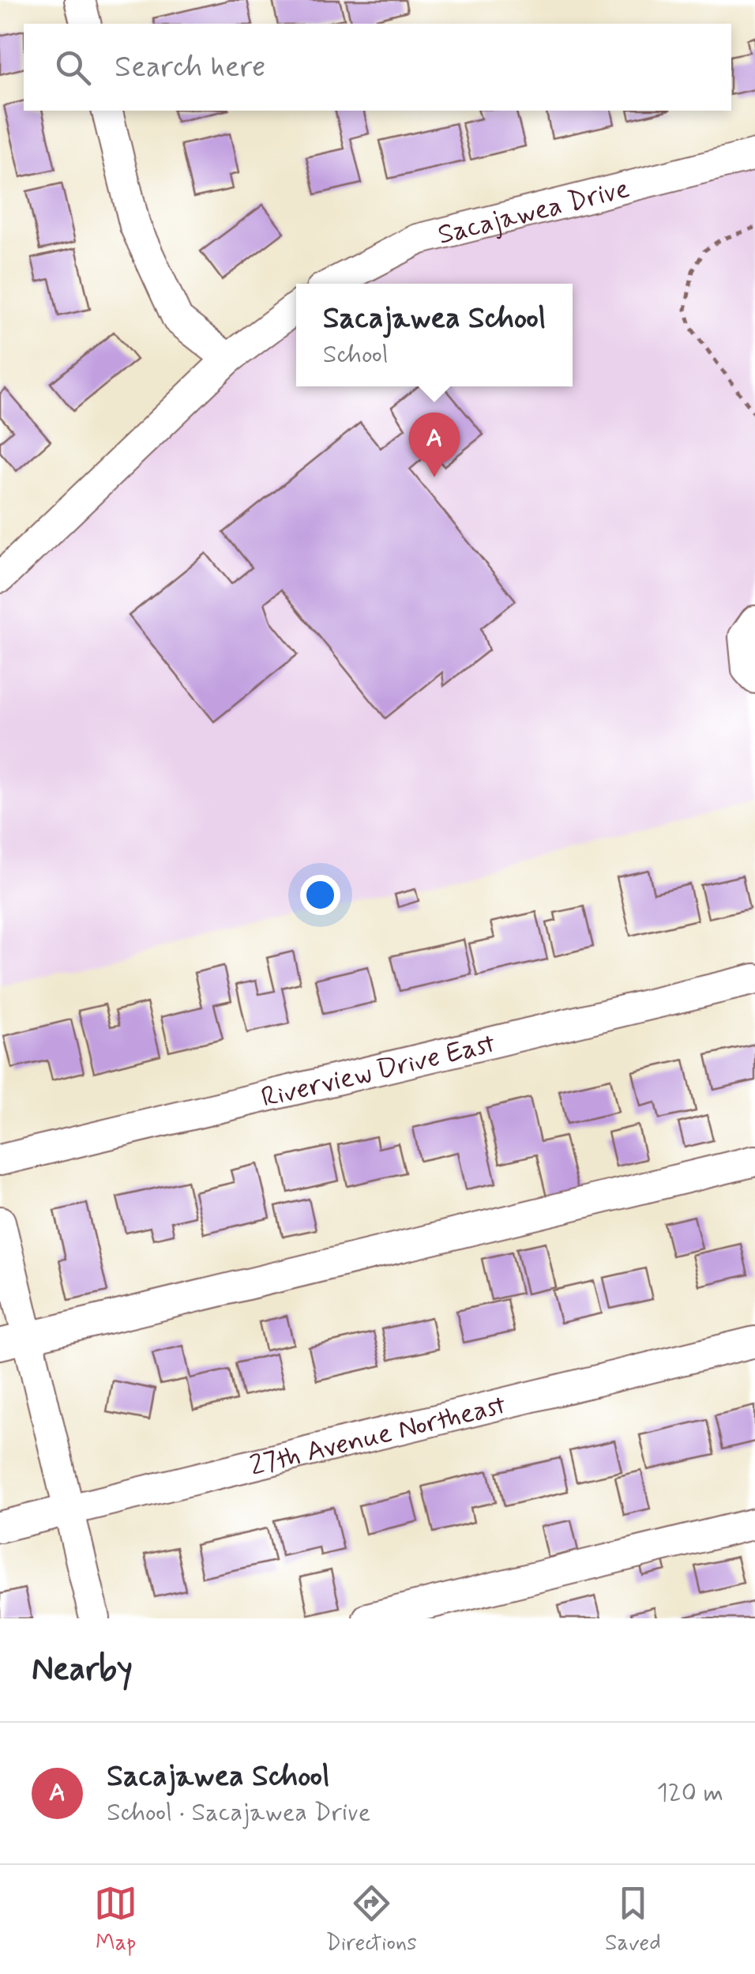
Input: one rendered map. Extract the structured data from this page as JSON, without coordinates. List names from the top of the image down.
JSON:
{
  "streets": {
    "street": ["Sacajawea Drive", "Riverview Drive East", "27th Avenue Northeast"]
  },
  "page": {
    "search": "Search here",
    "popup": ["Sacajawea School", "School"],
    "pins": "A",
    "heading": "Nearby",
    "list": [
      {
        "mark": "A",
        "name": "Sacajawea School",
        "note": "School · Sacajawea Drive",
        "value": "120 m"
      }
    ],
    "nav": ["Map", "Directions", "Saved"]
  }
}
